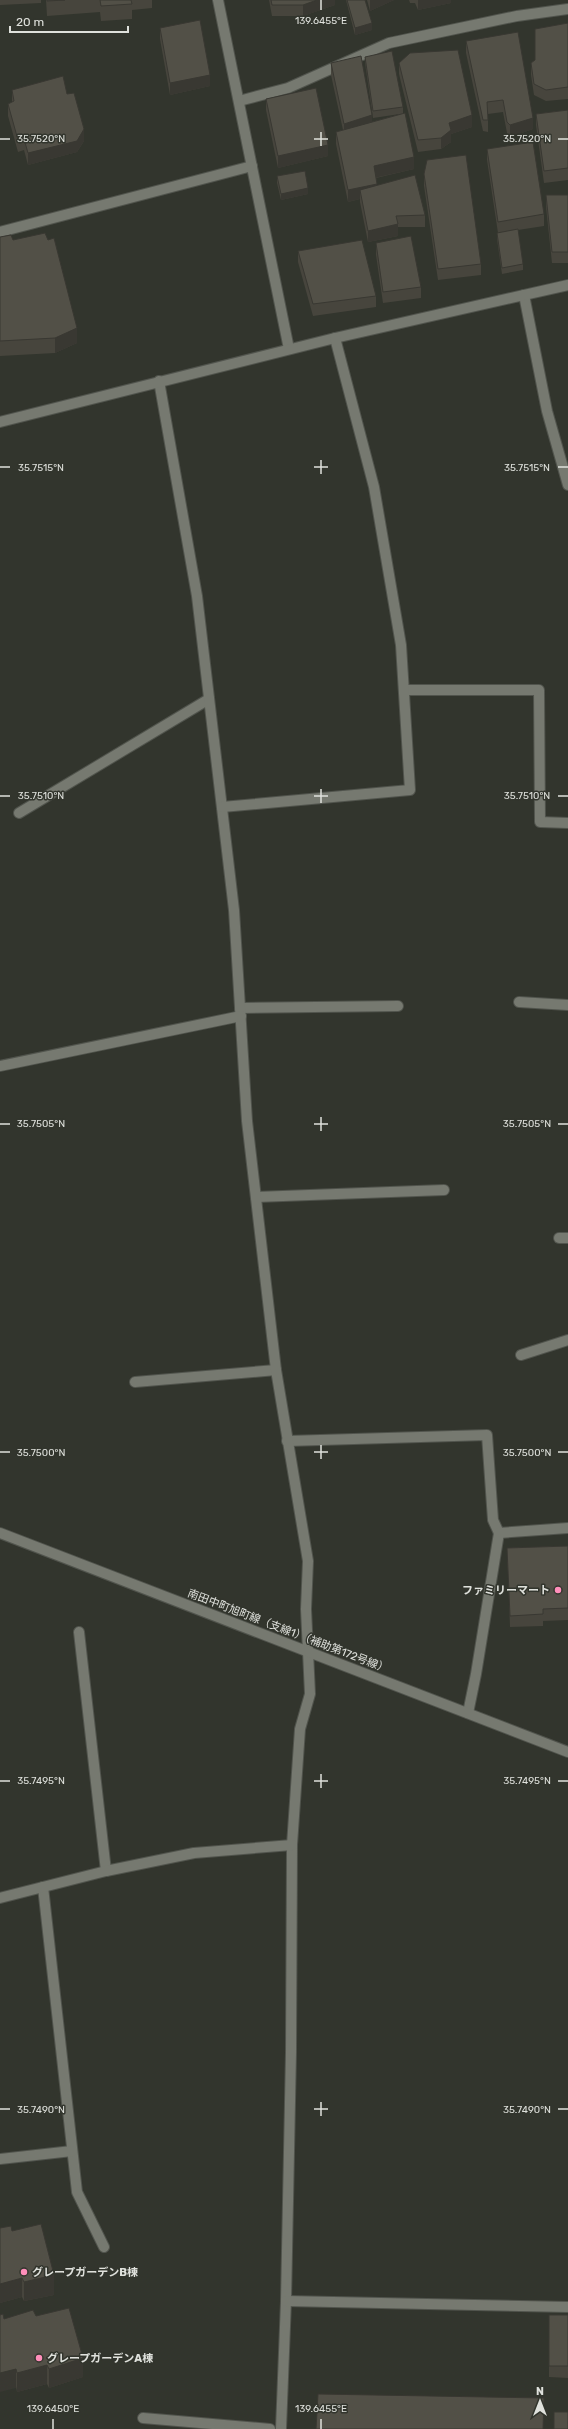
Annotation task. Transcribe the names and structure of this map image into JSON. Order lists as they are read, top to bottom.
{
  "streets": {
    "street": ["南田中町旭町線（支線1）（補助第172号線）"]
  },
  "places": ["ファミリーマート", "グレープガーデンB棟", "グレープガーデンA棟"],
  "scale_bar": "20 m",
  "north": "top",
  "coordinates": [
    "139.6455°E",
    "35.7520°N",
    "35.7515°N",
    "35.7510°N",
    "35.7505°N",
    "35.7500°N",
    "35.7495°N",
    "35.7490°N",
    "139.6450°E"
  ]
}
